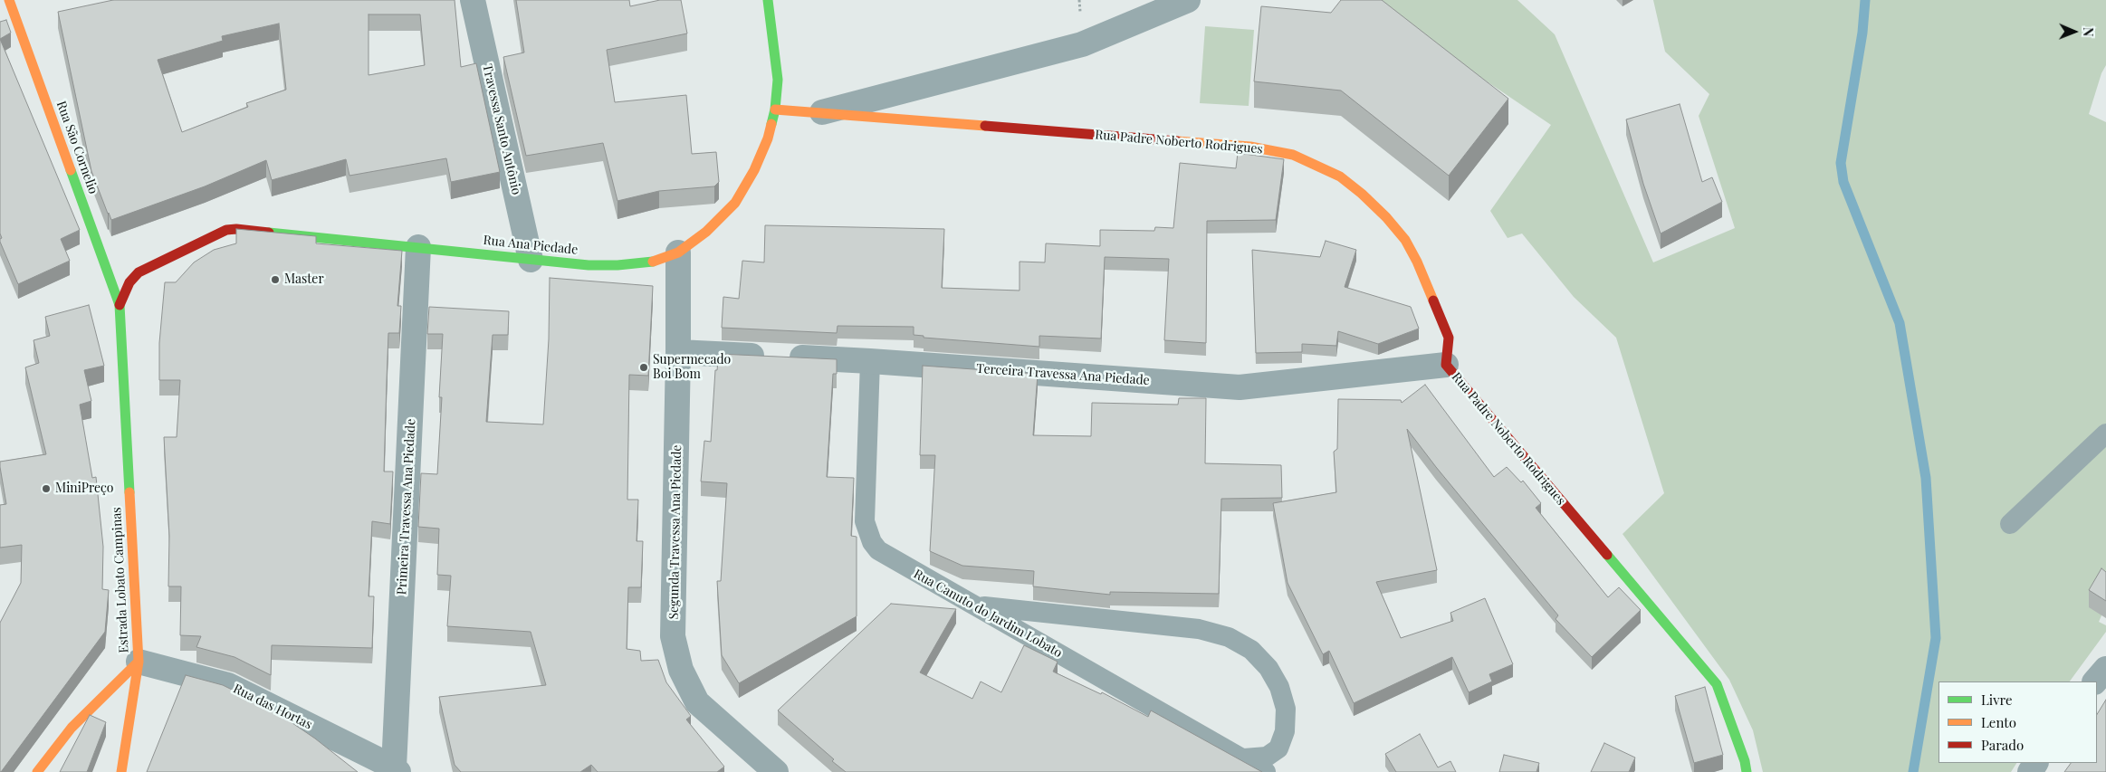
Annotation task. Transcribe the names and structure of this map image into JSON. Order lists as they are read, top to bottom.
{
  "streets": {
    "street": [
      "Travessa Santo Antônio",
      "Rua Padre Noberto Rodrigues",
      "Rua São Cornelio",
      "Rua Ana Piedade",
      "Terceira Travessa Ana Piedade",
      "Primeira Travessa Ana Piedade",
      "Segunda Travessa Ana Piedade",
      "Estrada Lobato Campinas",
      "Rua das Hortas"
    ],
    "lane": ["Rua Canuto do Jardim Lobato"]
  },
  "crossings": [
    ["Travessa Santo Antônio", "Rua Ana Piedade"],
    ["Rua Padre Noberto Rodrigues", "Rua Ana Piedade"],
    ["Rua Padre Noberto Rodrigues", "Terceira Travessa Ana Piedade"],
    ["Rua São Cornelio", "Rua Ana Piedade"],
    ["Rua São Cornelio", "Estrada Lobato Campinas"],
    ["Rua Ana Piedade", "Primeira Travessa Ana Piedade"],
    ["Rua Ana Piedade", "Segunda Travessa Ana Piedade"],
    ["Rua Ana Piedade", "Estrada Lobato Campinas"],
    ["Terceira Travessa Ana Piedade", "Segunda Travessa Ana Piedade"],
    ["Terceira Travessa Ana Piedade", "Rua Canuto do Jardim Lobato"],
    ["Primeira Travessa Ana Piedade", "Rua das Hortas"],
    ["Estrada Lobato Campinas", "Rua das Hortas"]
  ],
  "places": ["Master", "Supermecado Boi Bom", "MiniPreço"],
  "legend": ["Livre", "Lento", "Parado"],
  "north": "right"
}
